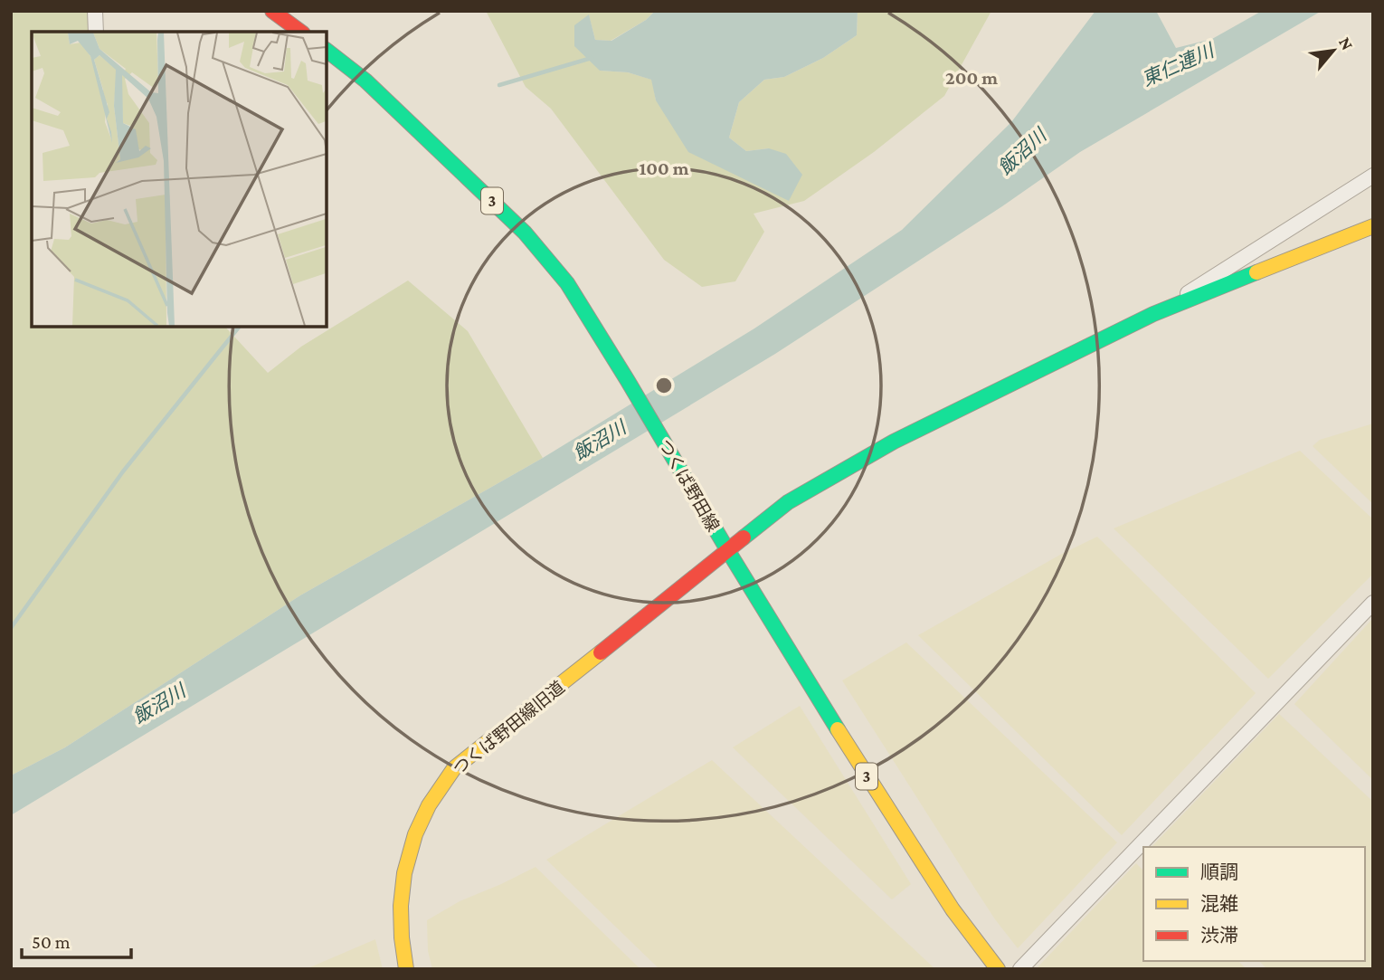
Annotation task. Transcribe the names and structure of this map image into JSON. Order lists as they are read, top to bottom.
{
  "streets": {
    "street": ["3", "つくば野田線", "つくば野田線旧道"]
  },
  "crossings": [
    ["つくば野田線", "つくば野田線旧道"]
  ],
  "water": ["東仁連川", "飯沼川"],
  "legend": ["順調", "混雑", "渋滞"],
  "scale_bar": "50 m",
  "north": "top right",
  "rings": ["200 m", "100 m"]
}
